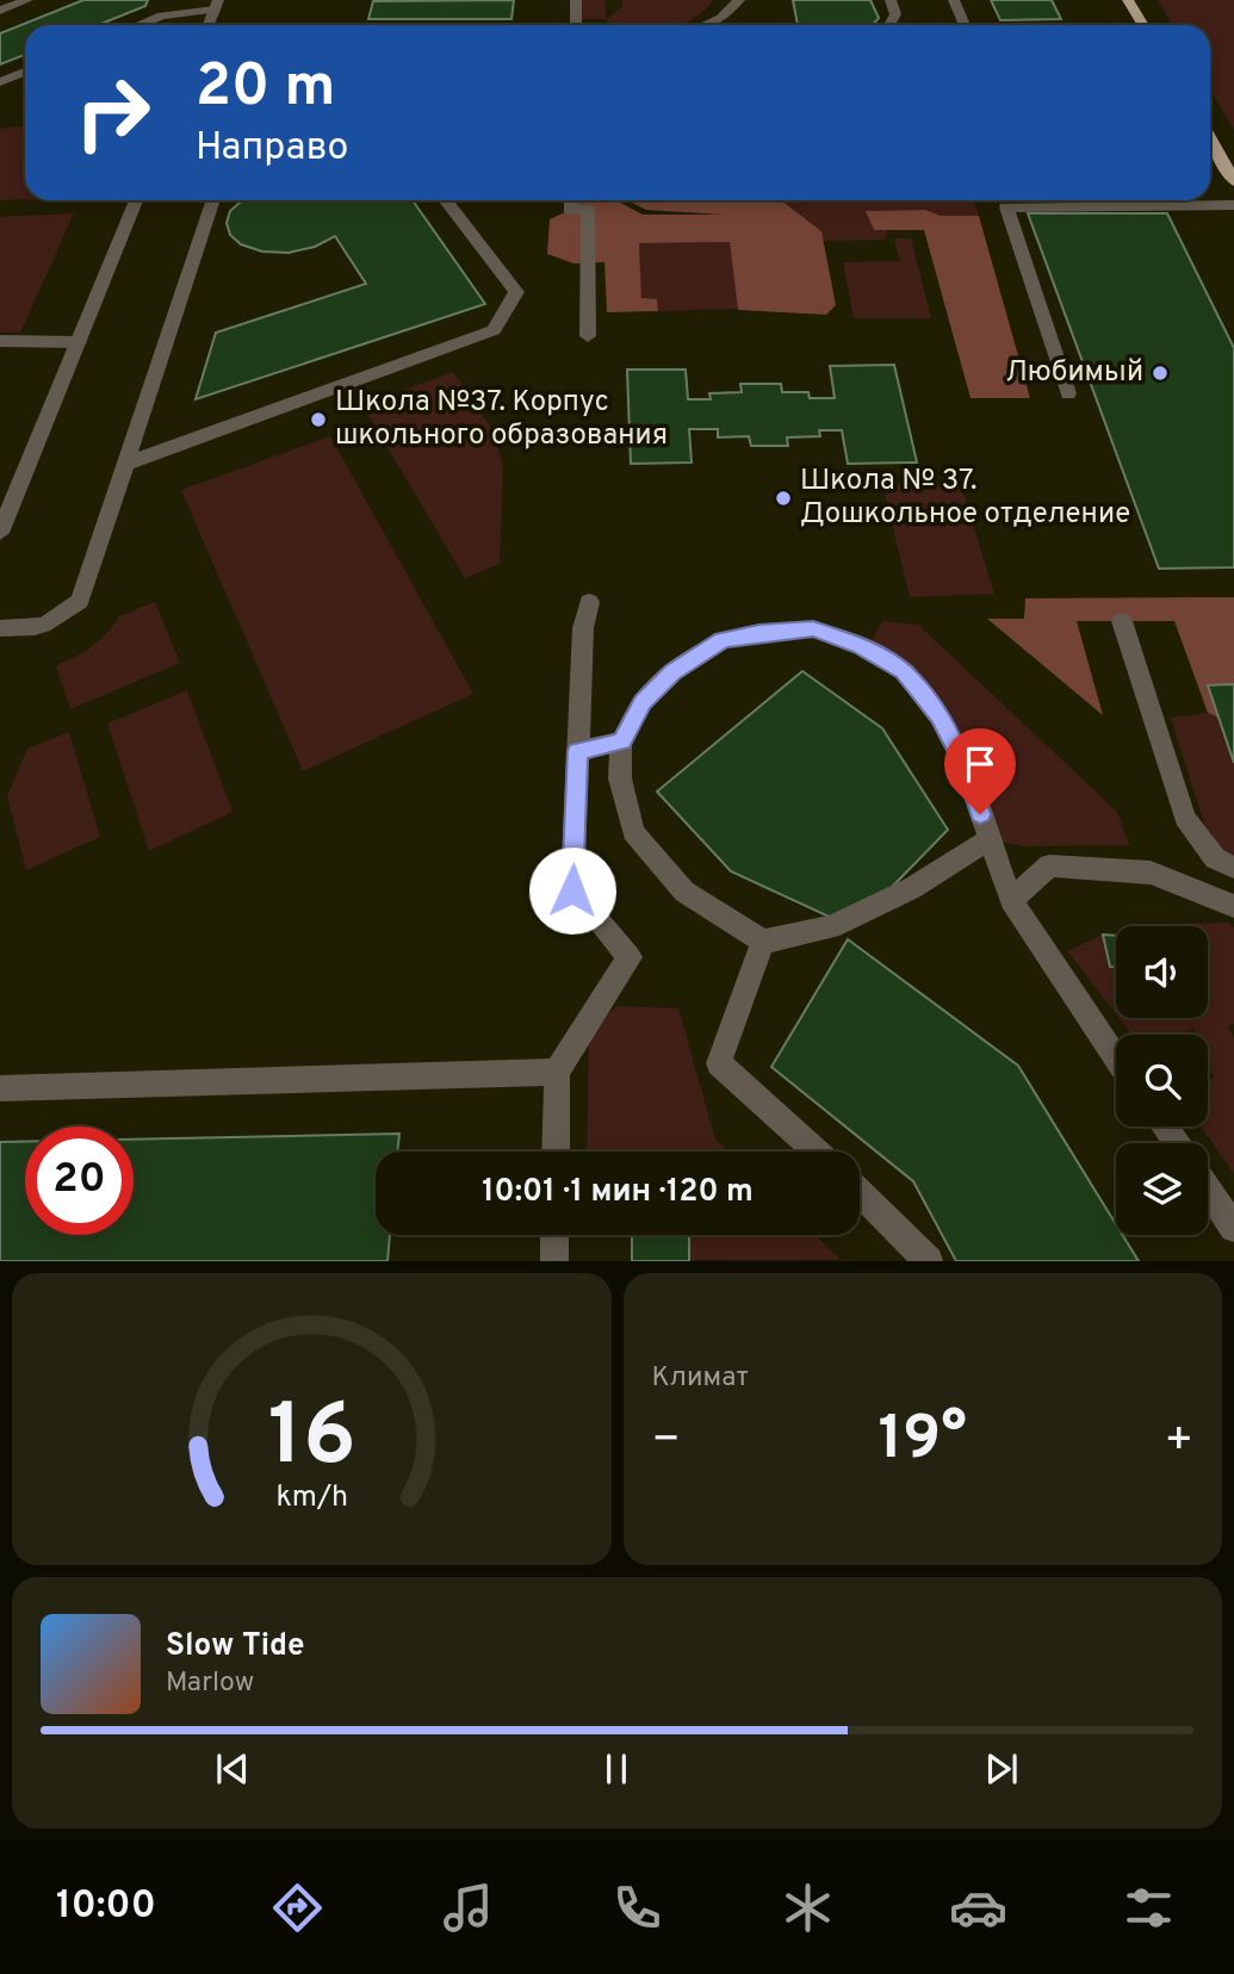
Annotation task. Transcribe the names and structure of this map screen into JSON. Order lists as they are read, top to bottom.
{
  "places": ["Любимый", "Школа №37. Корпус школьного образования", "Школа № 37. Дошкольное отделение"],
  "page": {
    "turn": ["20 m", "Направо"],
    "limit": "20",
    "trip": "10:01 · 1 мин · 120 m",
    "tile": "Климат",
    "heat": ["−", "19°", "+"],
    "song": ["Slow Tide", "Marlow"],
    "tabs": "10:00",
    "gauge": ["16", "km/h"]
  }
}
